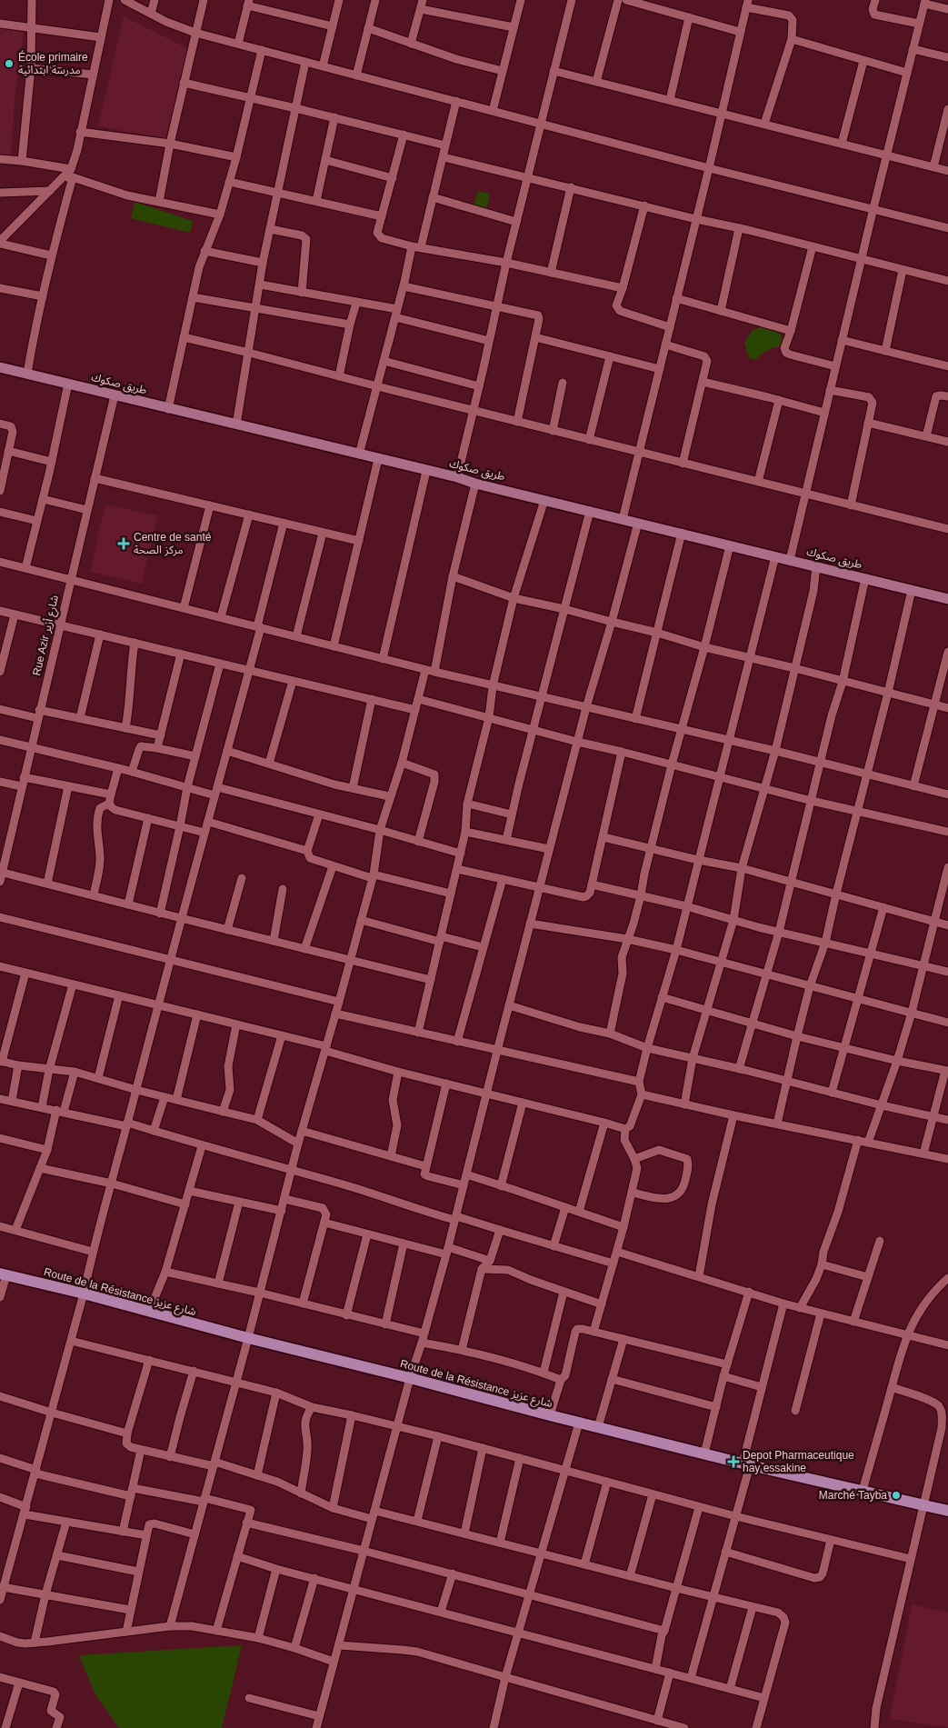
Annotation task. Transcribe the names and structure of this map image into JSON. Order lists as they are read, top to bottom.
{
  "streets": {
    "main road": ["Route de la Résistance شارع عزيز"],
    "street": ["طريق صكوك", "Rue Azir شارع أزير"]
  },
  "crossings": [
    ["طريق صكوك", "Rue Azir شارع أزير"]
  ],
  "places": {
    "other": ["École primaire مدرسة ابتدائية", "Marché Tayba"],
    "health": ["Centre de santé مركز الصحة", "Depot Pharmaceutique hay essakine"]
  }
}
